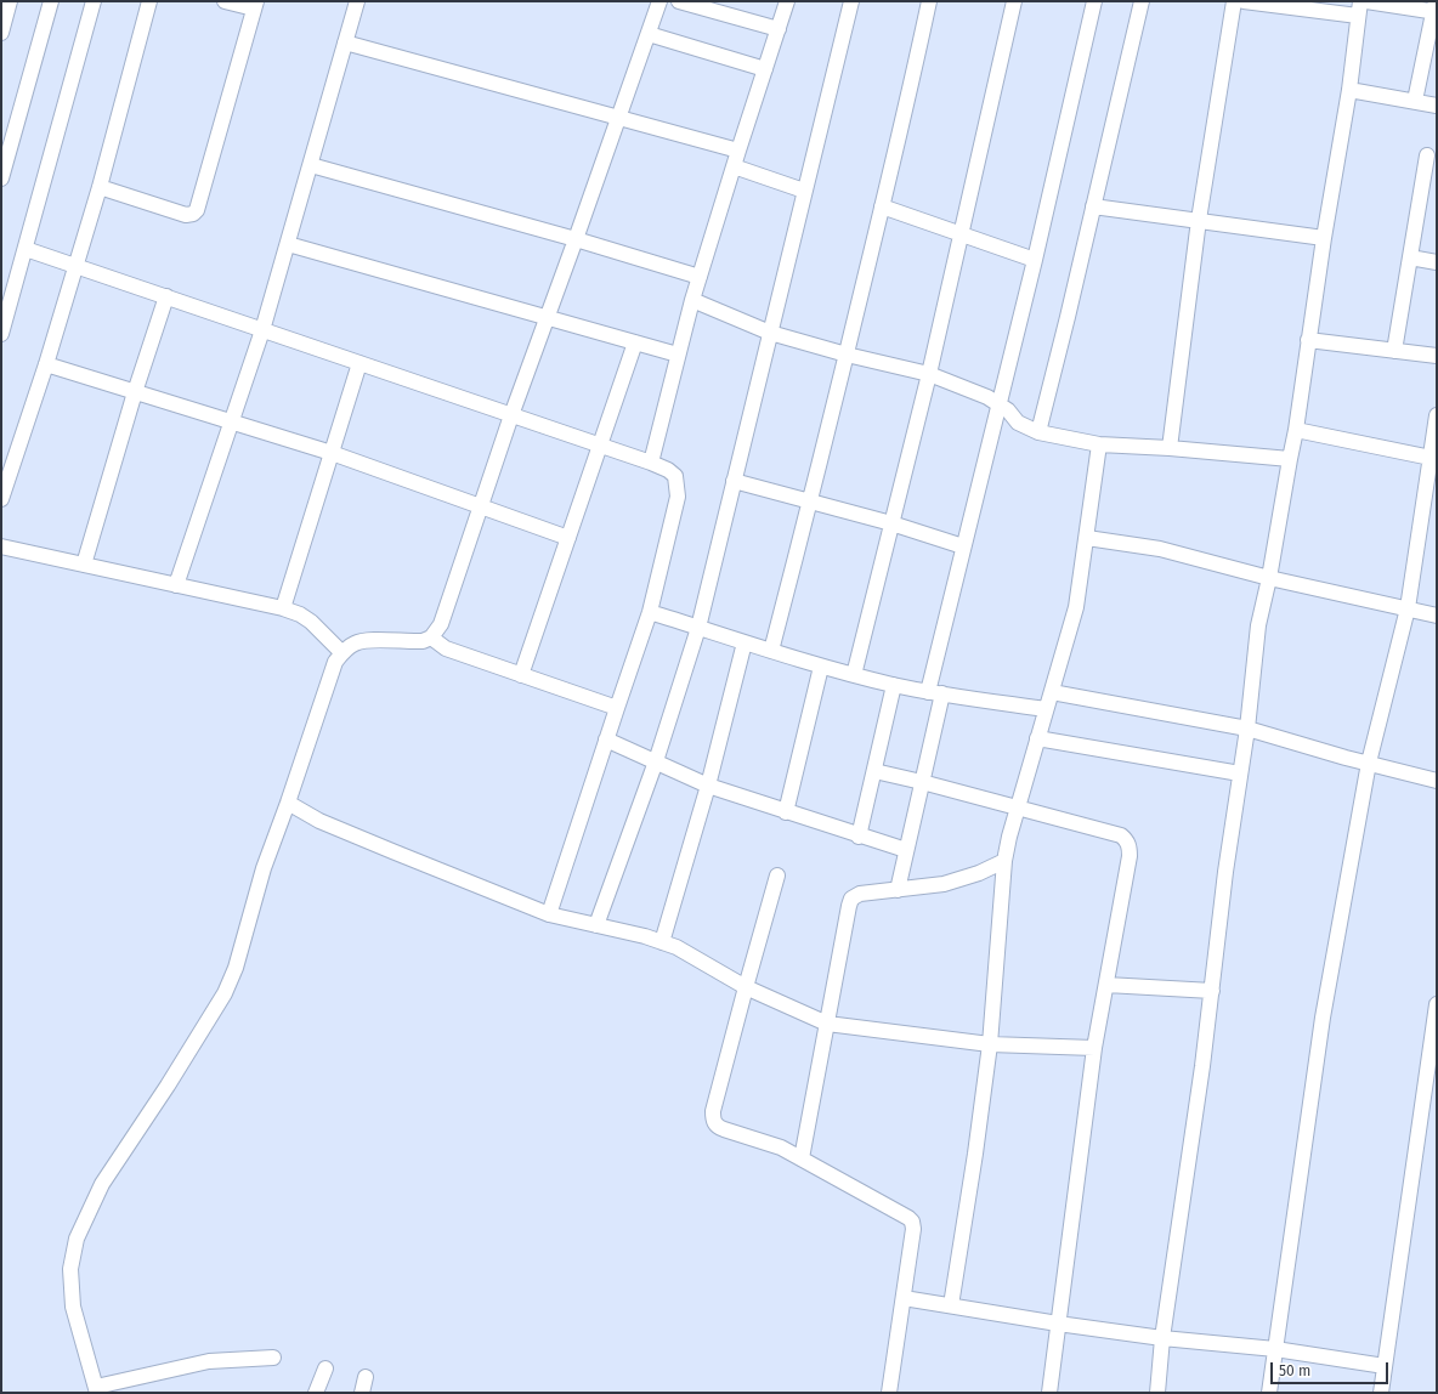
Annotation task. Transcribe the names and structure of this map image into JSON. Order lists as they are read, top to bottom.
{
  "scale_bar": "50 m"
}
